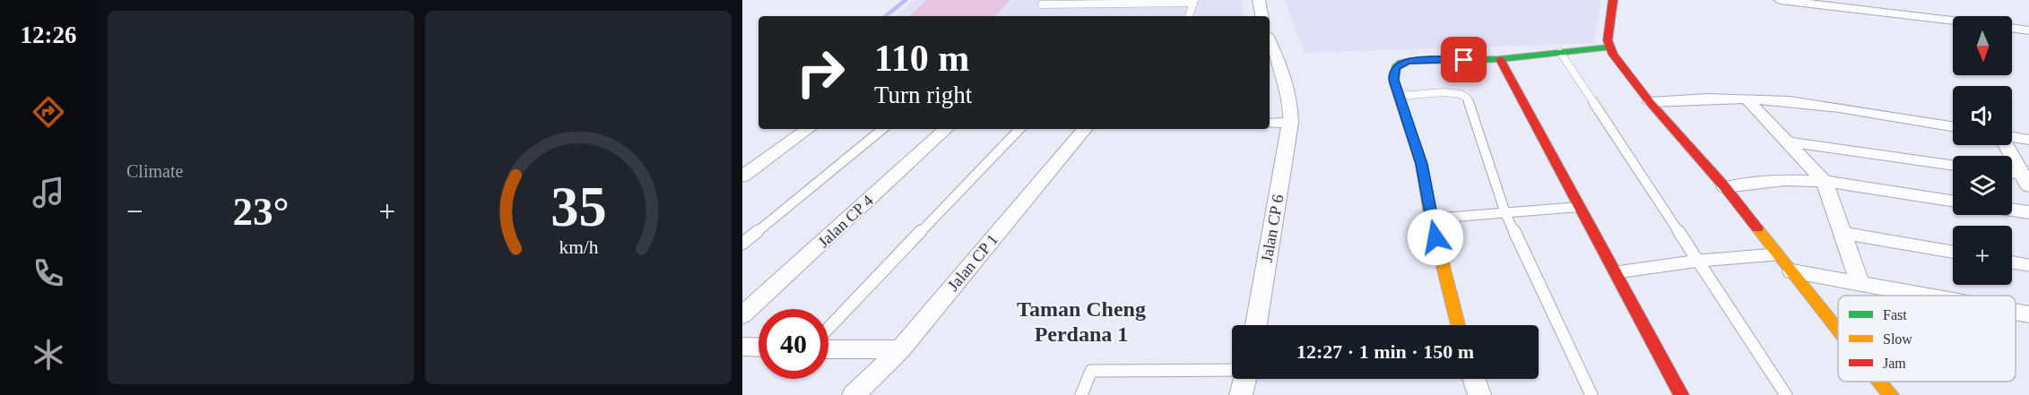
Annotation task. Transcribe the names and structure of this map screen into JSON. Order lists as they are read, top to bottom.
{
  "streets": {
    "street": ["Jalan CP 4", "Jalan CP 6", "Jalan CP 1"]
  },
  "districts": ["Taman Cheng Perdana 1"],
  "legend": ["Fast", "Slow", "Jam"],
  "north": "bottom",
  "page": {
    "tabs": "12:26",
    "tile": "Climate",
    "map_buttons": "+",
    "turn": ["110 m", "Turn right"],
    "heat": ["−", "23°", "+"],
    "limit": "40",
    "trip": "12:27 · 1 min · 150 m",
    "gauge": ["35", "km/h"]
  }
}
